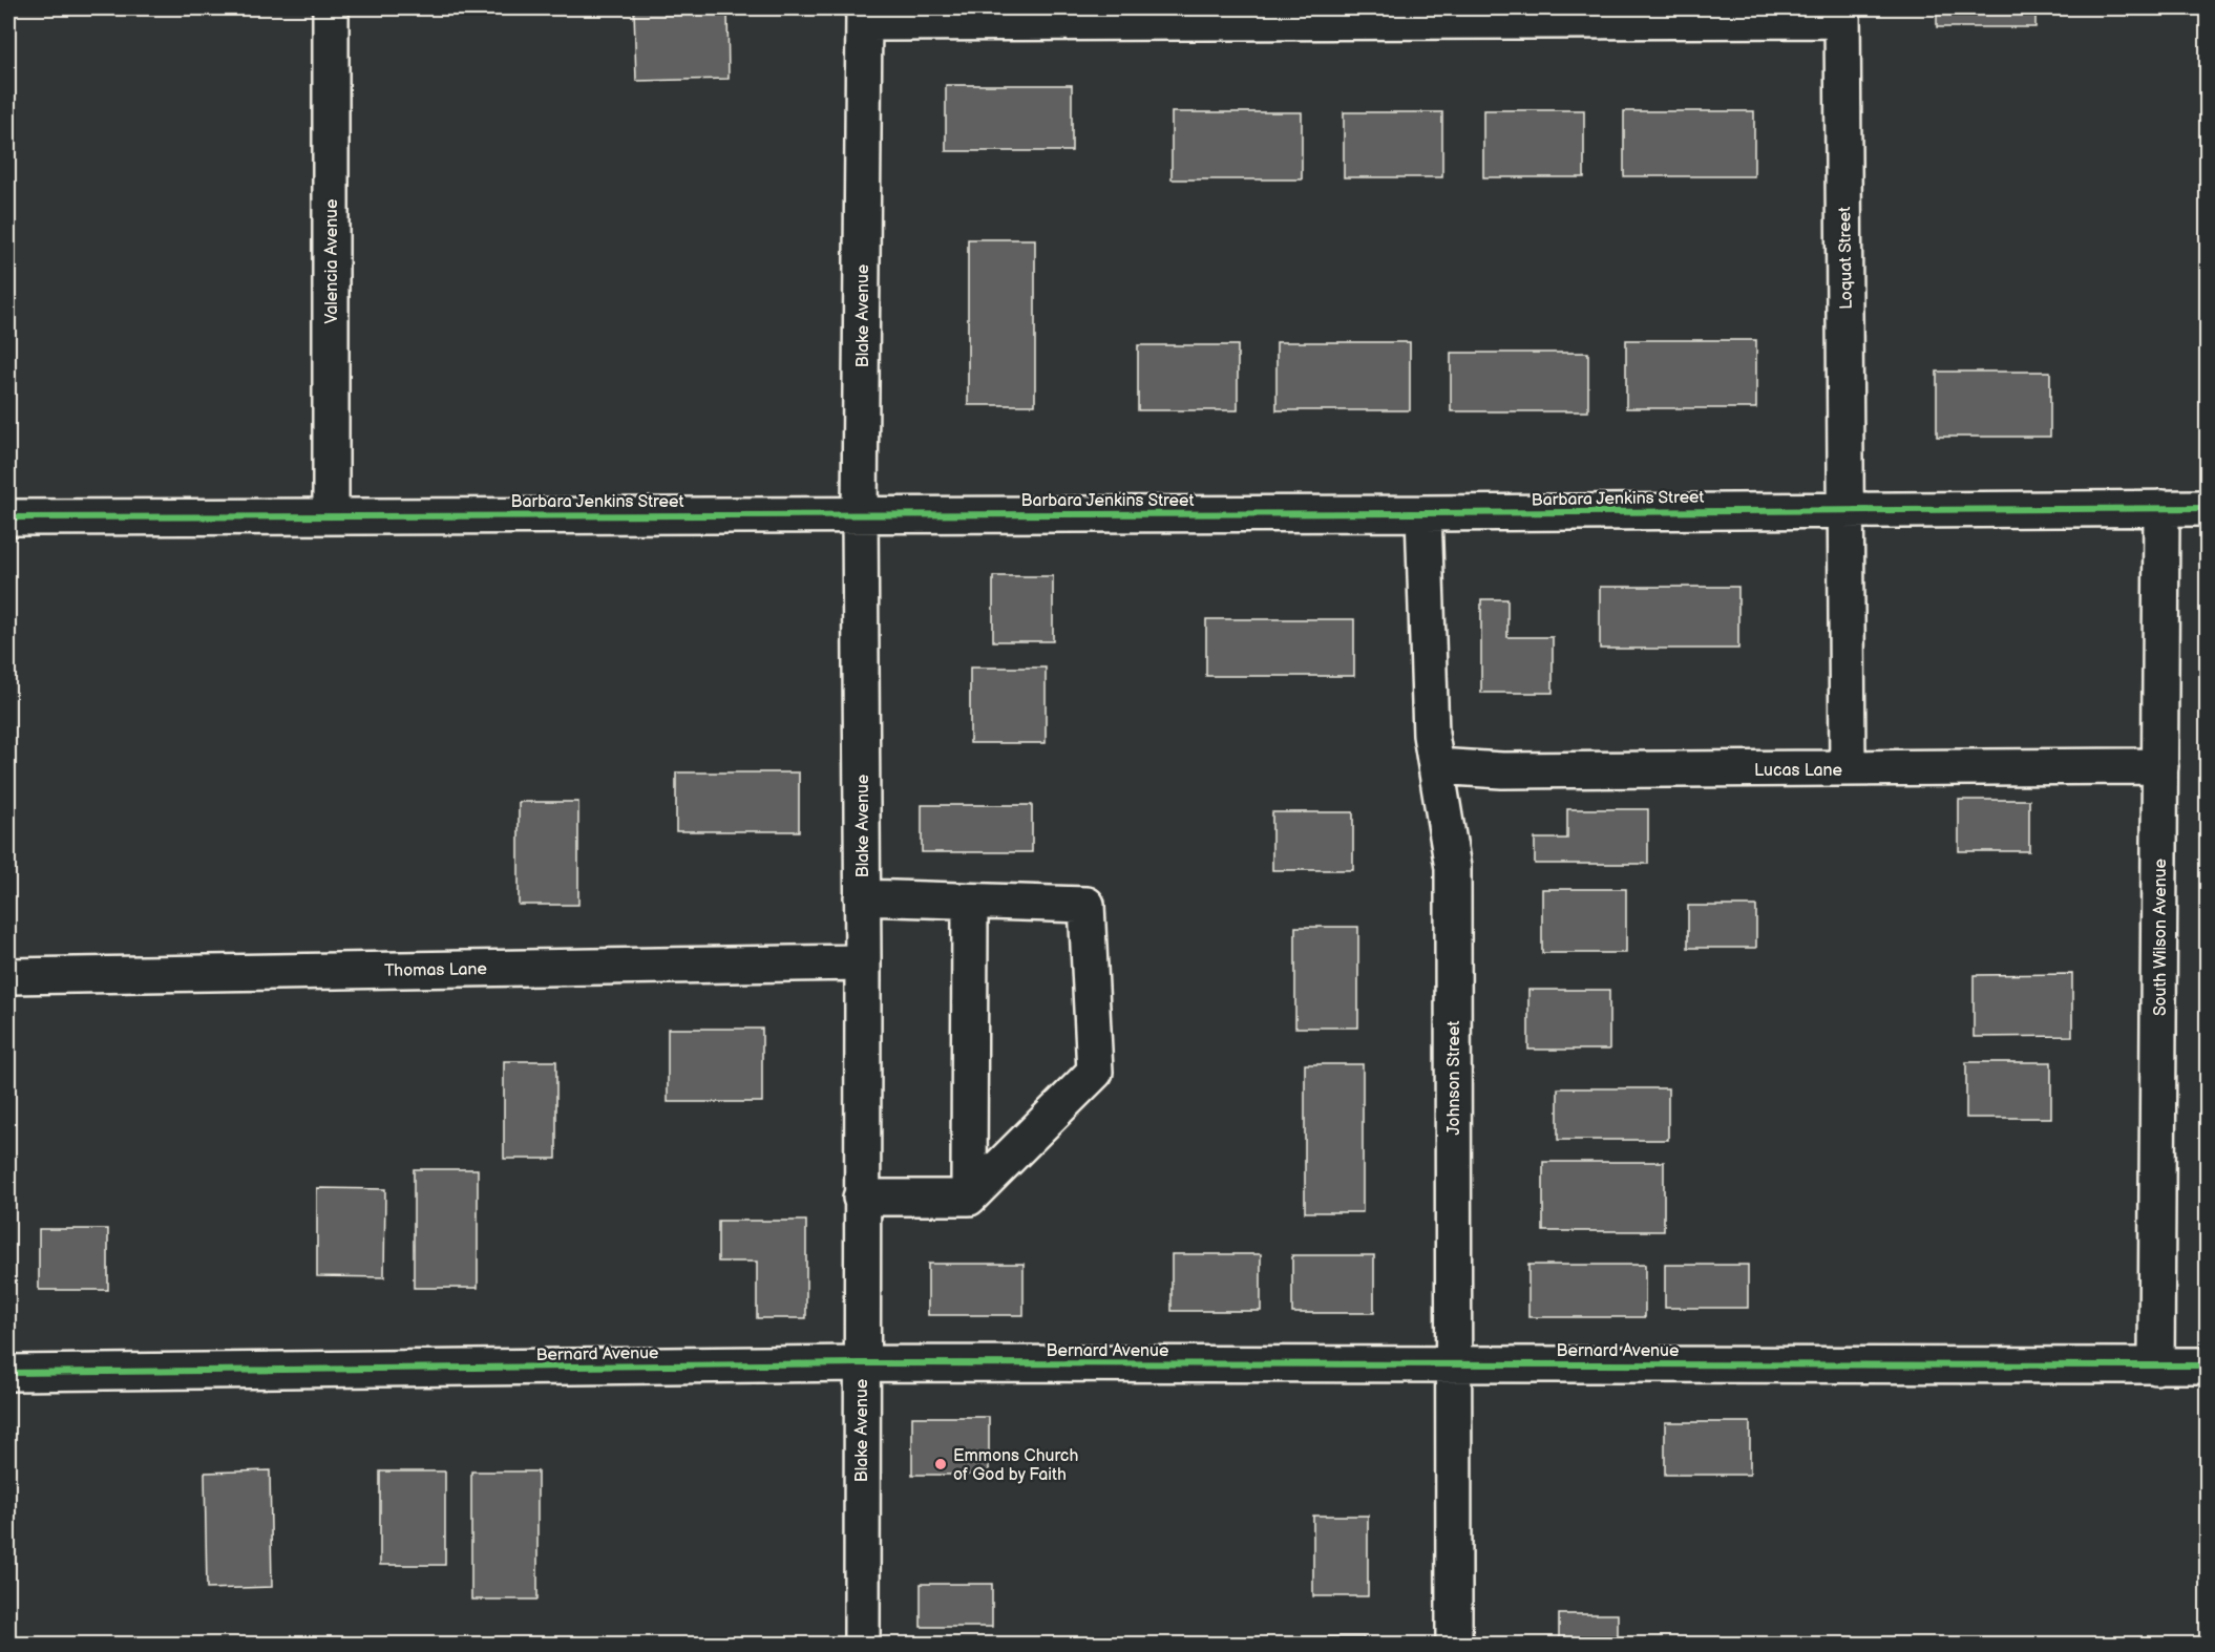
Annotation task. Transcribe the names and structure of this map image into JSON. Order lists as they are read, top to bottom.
{
  "streets": {
    "street": [
      "Loquat Street",
      "Valencia Avenue",
      "Blake Avenue",
      "Barbara Jenkins Street",
      "Lucas Lane",
      "South Wilson Avenue",
      "Thomas Lane",
      "Johnson Street",
      "Bernard Avenue"
    ]
  },
  "crossings": [
    ["Loquat Street", "Barbara Jenkins Street"],
    ["Loquat Street", "Lucas Lane"],
    ["Valencia Avenue", "Barbara Jenkins Street"],
    ["Blake Avenue", "Barbara Jenkins Street"],
    ["Blake Avenue", "Thomas Lane"],
    ["Blake Avenue", "Bernard Avenue"],
    ["Barbara Jenkins Street", "South Wilson Avenue"],
    ["Barbara Jenkins Street", "Johnson Street"],
    ["Lucas Lane", "South Wilson Avenue"],
    ["Lucas Lane", "Johnson Street"],
    ["South Wilson Avenue", "Bernard Avenue"],
    ["Johnson Street", "Bernard Avenue"]
  ],
  "places": ["Emmons Church of God by Faith"]
}
